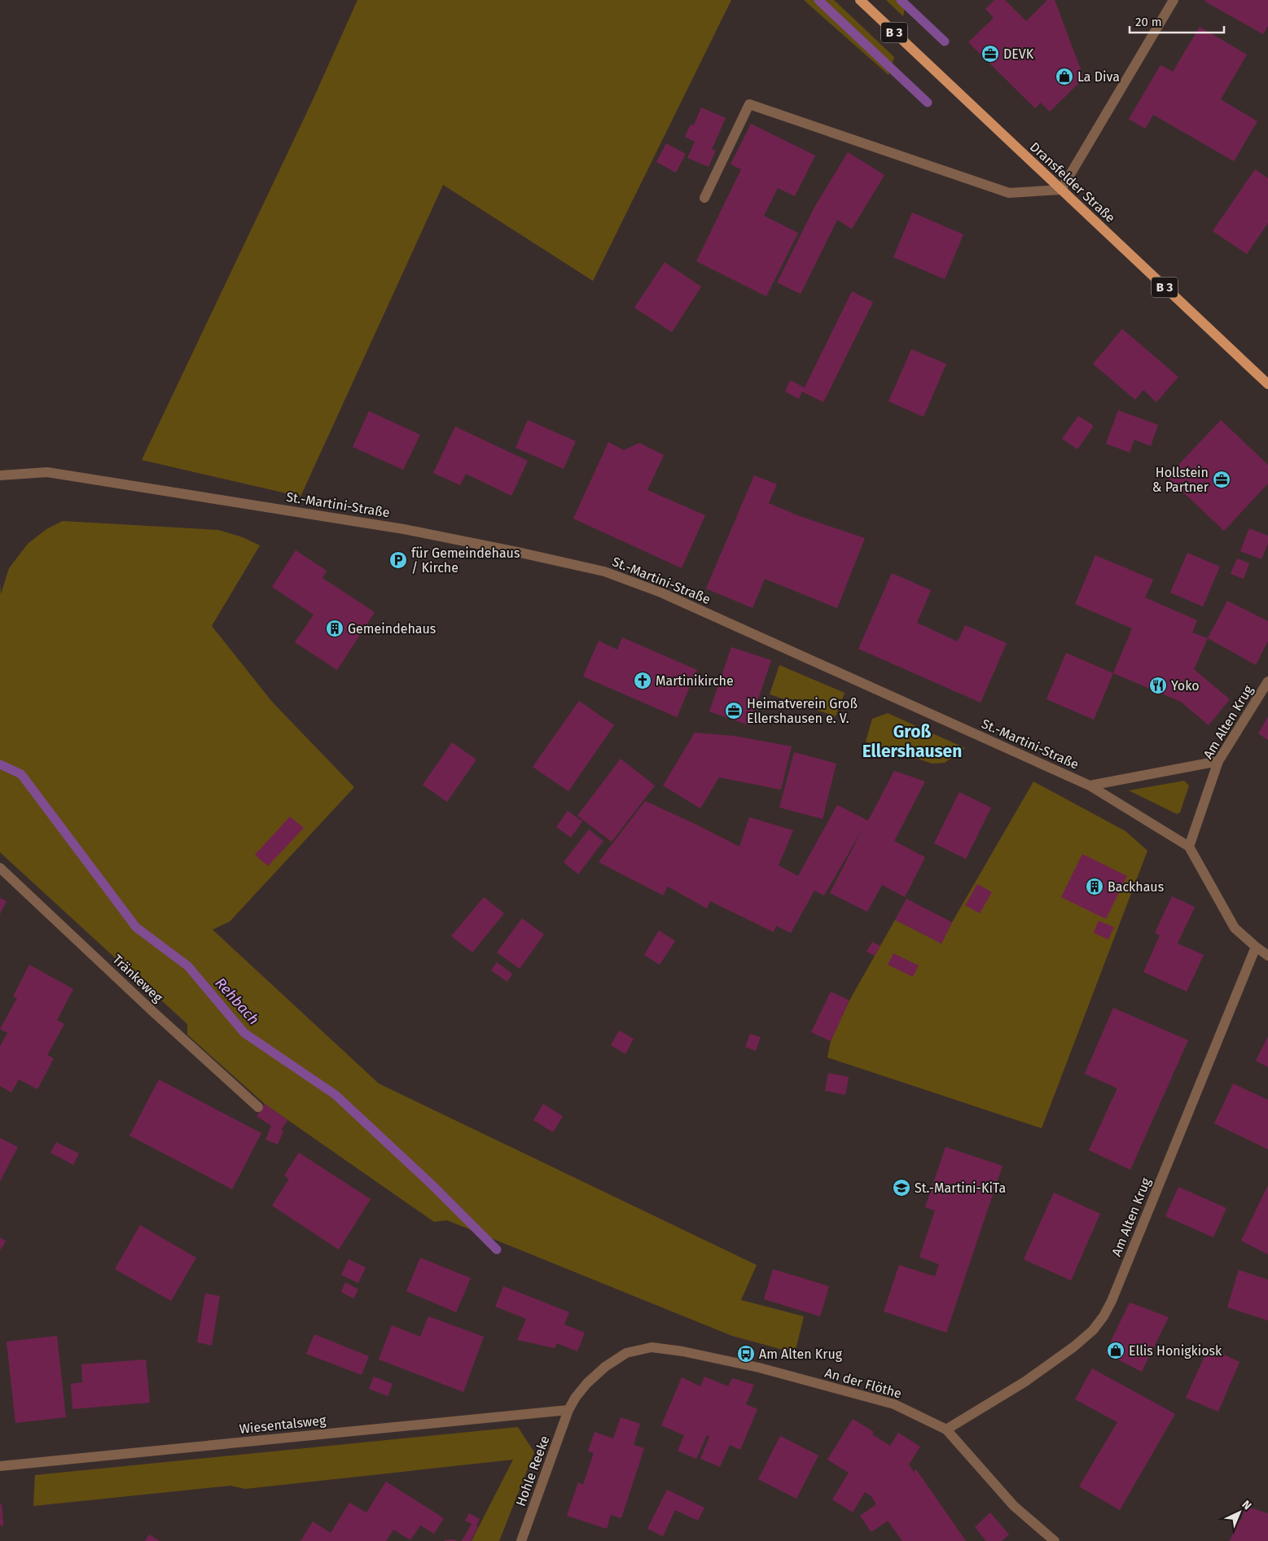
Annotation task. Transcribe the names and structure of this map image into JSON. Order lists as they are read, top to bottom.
{
  "streets": {
    "main road": ["B 3", "Dransfelder Straße"],
    "street": [
      "St.-Martini-Straße",
      "Am Alten Krug",
      "Tränkeweg",
      "An der Flöthe",
      "Wiesentalsweg",
      "Hohle Reeke"
    ]
  },
  "crossings": [
    ["St.-Martini-Straße", "Am Alten Krug"],
    ["Am Alten Krug", "An der Flöthe"],
    ["An der Flöthe", "Wiesentalsweg"],
    ["An der Flöthe", "Hohle Reeke"],
    ["Wiesentalsweg", "Hohle Reeke"]
  ],
  "districts": ["Groß Ellershausen"],
  "water": ["Rehbach"],
  "places": {
    "office": ["DEVK", "Hollstein & Partner", "Heimatverein Groß Ellershausen e. V."],
    "shop": ["La Diva", "Ellis Honigkiosk"],
    "parking": ["für Gemeindehaus / Kirche"],
    "building": ["Gemeindehaus", "Backhaus"],
    "church": ["Martinikirche"],
    "restaurant": ["Yoko"],
    "school or university": ["St.-Martini-KiTa"],
    "bus stop": ["Am Alten Krug"]
  },
  "scale_bar": "20 m",
  "north": "top right"
}
